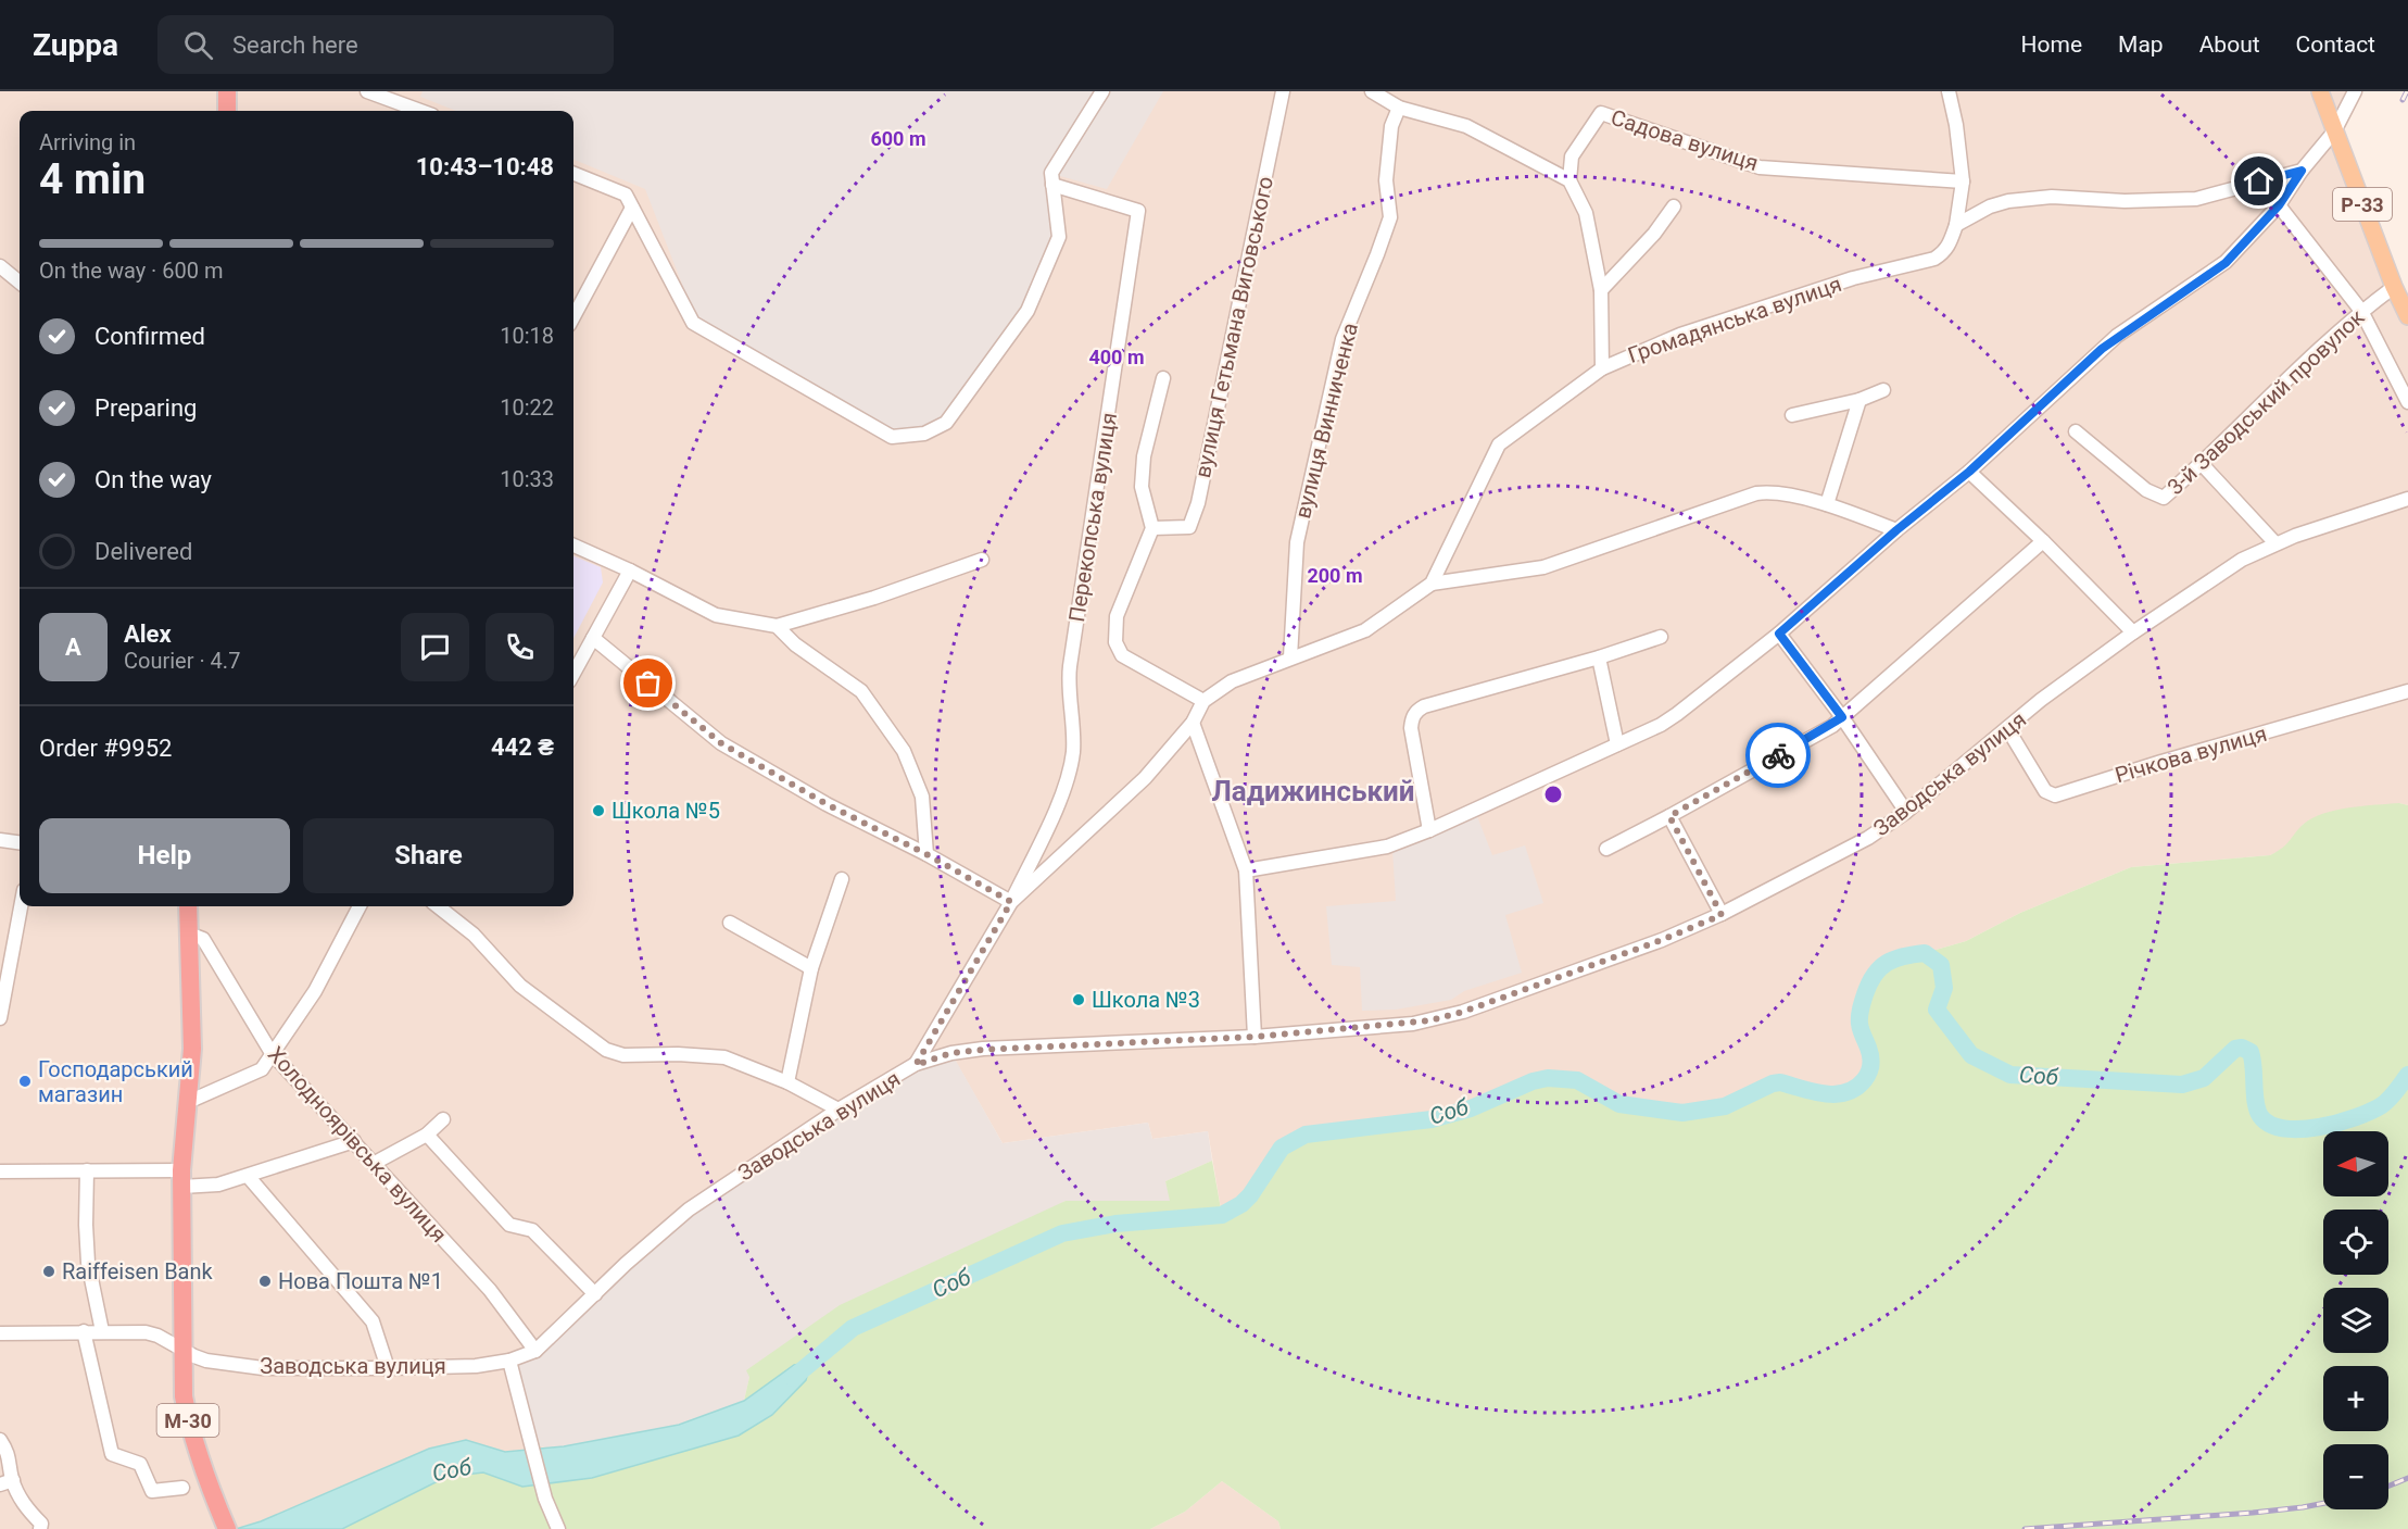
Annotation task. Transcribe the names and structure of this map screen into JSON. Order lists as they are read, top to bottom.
{
  "streets": {
    "highway": ["М-30"],
    "main road": ["Р-33"],
    "street": [
      "Садова вулиця",
      "Громадянська вулиця",
      "вулиця Гетьмана Виговського",
      "3-й Заводський провулок",
      "вулиця Винниченка",
      "Перекопська вулиця",
      "Річкова вулиця",
      "Заводська вулиця",
      "Холодноярівська вулиця"
    ]
  },
  "crossings": [
    ["Садова вулиця", "Громадянська вулиця"],
    ["Р-33", "3-й Заводський провулок"],
    ["Громадянська вулиця", "вулиця Винниченка"],
    ["Громадянська вулиця", "Перекопська вулиця"],
    ["Громадянська вулиця", "Заводська вулиця"],
    ["Річкова вулиця", "Заводська вулиця"],
    ["Заводська вулиця", "Холодноярівська вулиця"],
    ["Заводська вулиця", "М-30"],
    ["Холодноярівська вулиця", "М-30"]
  ],
  "districts": ["Ладижинський"],
  "water": ["Соб"],
  "places": [
    "Школа №5",
    "Школа №3",
    "Господарський магазин",
    "Raiffeisen Bank",
    "Нова Пошта №1"
  ],
  "north": "left",
  "page": {
    "header": "Zuppa",
    "search": "Search here",
    "nav": [
      "Home",
      "Map",
      "About",
      "Contact"
    ],
    "heading": ["4 min", "Arriving in", "10:43–10:48"],
    "panel": [
      "Alex",
      "Courier · 4.7",
      "Order #9952",
      "442 ₴"
    ],
    "bar": "On the way · 600 m",
    "list": [
      ["Confirmed", "10:18"],
      ["Preparing", "10:22"],
      ["On the way", "10:33"],
      "Delivered"
    ],
    "round": "A",
    "buttons": ["Help", "Share"],
    "map_buttons": ["+", "−"]
  },
  "rings": ["600 m", "400 m", "200 m"]
}
